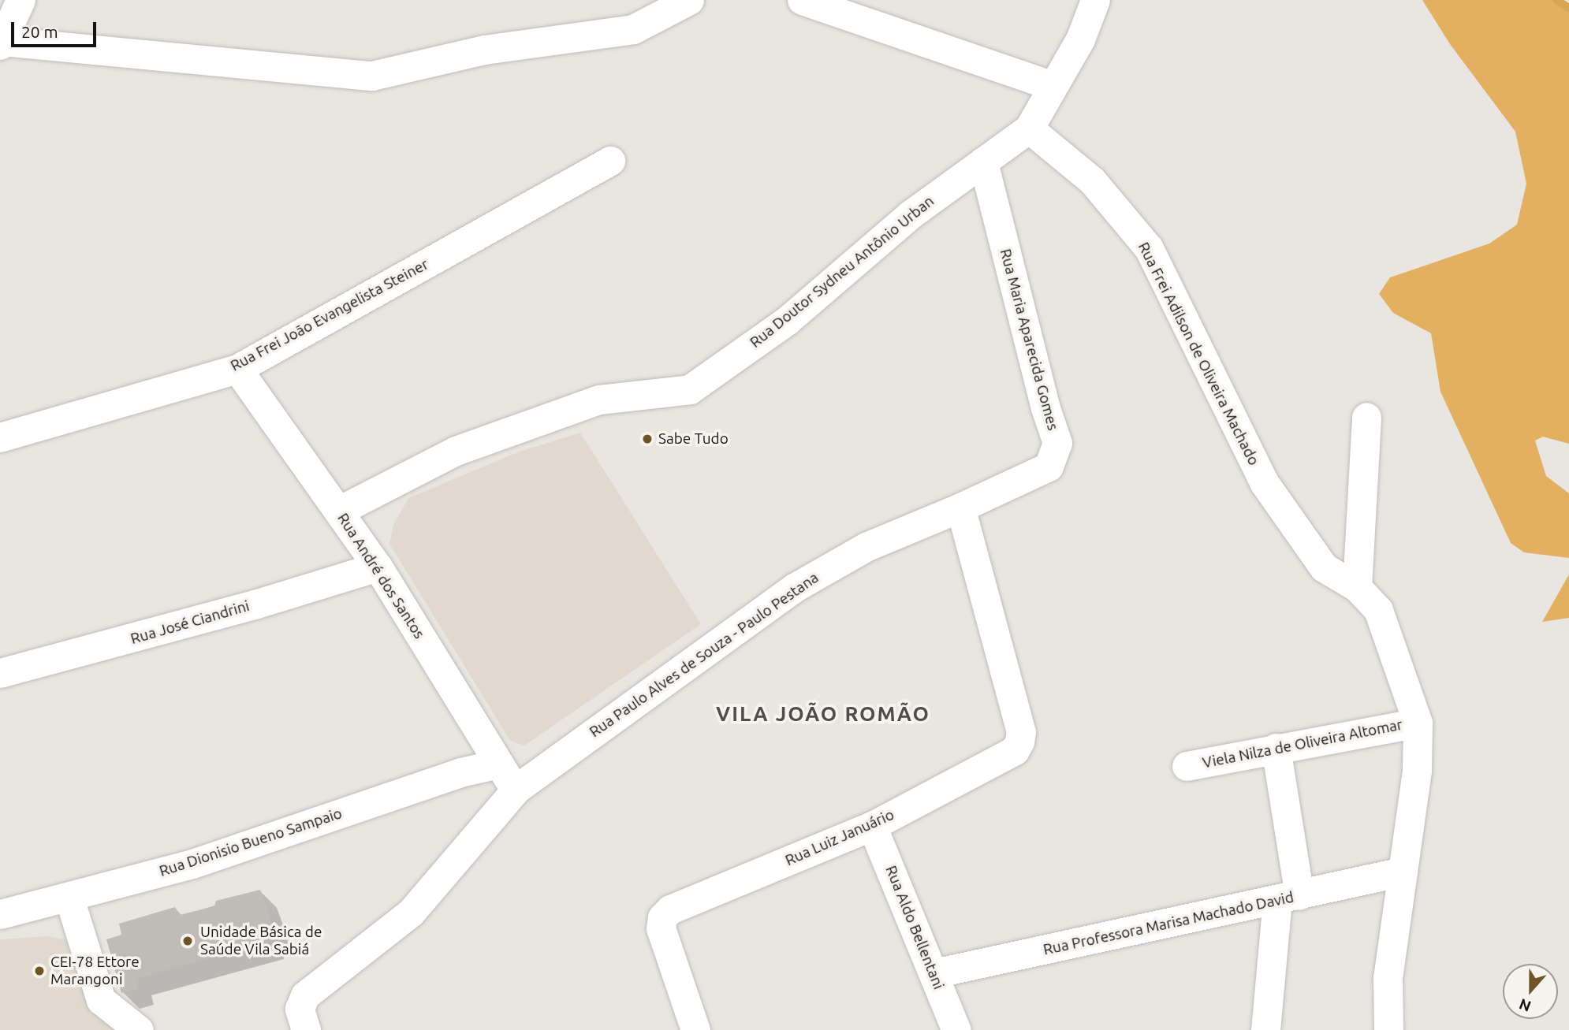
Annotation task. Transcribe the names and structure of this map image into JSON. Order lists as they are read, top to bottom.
{
  "streets": {
    "street": [
      "Rua Doutor Sydneu Antônio Urban",
      "Rua Frei João Evangelista Steiner",
      "Rua Maria Aparecida Gomes",
      "Rua Frei Adilson de Oliveira Machado",
      "Rua André dos Santos",
      "Rua José Ciandrini",
      "Rua Paulo Alves de Souza - Paulo Pestana",
      "Viela Nilza de Oliveira Altomar",
      "Rua Luiz Januário",
      "Rua Dionisio Bueno Sampaio",
      "Rua Professora Marisa Machado David",
      "Rua Aldo Bellentani"
    ]
  },
  "crossings": [
    ["Rua Doutor Sydneu Antônio Urban", "Rua Maria Aparecida Gomes"],
    ["Rua Doutor Sydneu Antônio Urban", "Rua Frei Adilson de Oliveira Machado"],
    ["Rua Doutor Sydneu Antônio Urban", "Rua André dos Santos"],
    ["Rua Frei João Evangelista Steiner", "Rua André dos Santos"],
    ["Rua Maria Aparecida Gomes", "Rua Paulo Alves de Souza - Paulo Pestana"],
    ["Rua Maria Aparecida Gomes", "Rua Luiz Januário"],
    ["Rua Frei Adilson de Oliveira Machado", "Viela Nilza de Oliveira Altomar"],
    ["Rua Frei Adilson de Oliveira Machado", "Rua Professora Marisa Machado David"],
    ["Rua André dos Santos", "Rua José Ciandrini"],
    ["Rua André dos Santos", "Rua Paulo Alves de Souza - Paulo Pestana"],
    ["Rua André dos Santos", "Rua Dionisio Bueno Sampaio"],
    ["Rua Paulo Alves de Souza - Paulo Pestana", "Rua Luiz Januário"],
    ["Rua Luiz Januário", "Rua Aldo Bellentani"],
    ["Rua Professora Marisa Machado David", "Rua Aldo Bellentani"]
  ],
  "districts": ["VILA JOÃO ROMÃO"],
  "places": ["Sabe Tudo", "Unidade Básica de Saúde Vila Sabiá", "CEI-78 Ettore Marangoni"],
  "scale_bar": "20 m",
  "north": "bottom"
}
